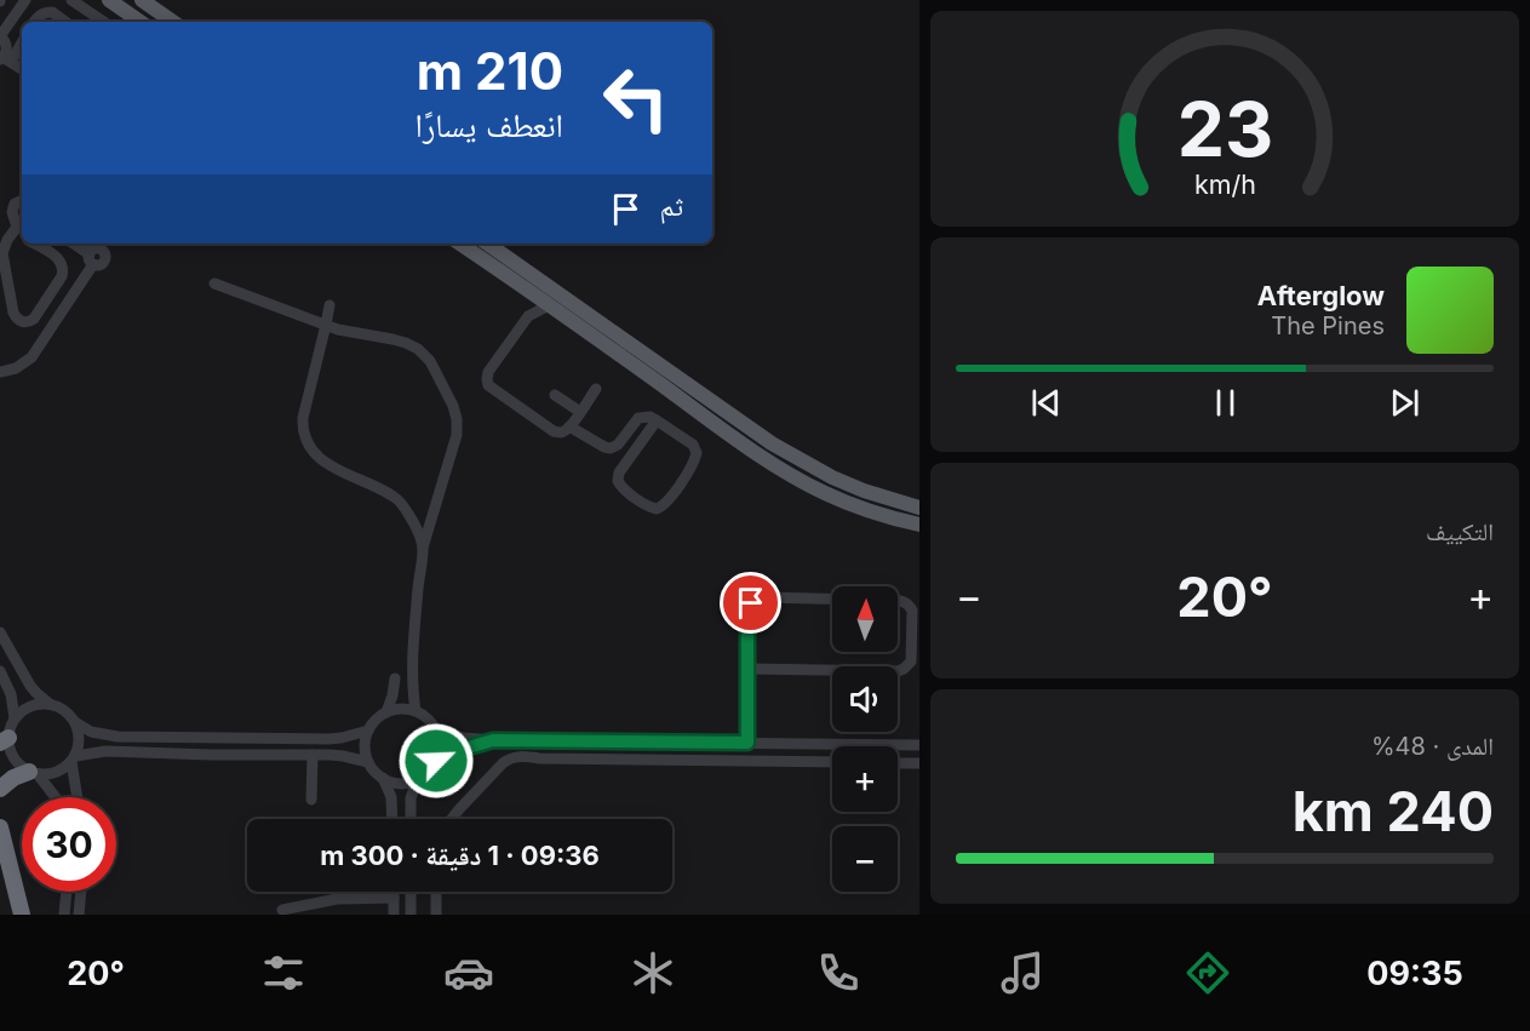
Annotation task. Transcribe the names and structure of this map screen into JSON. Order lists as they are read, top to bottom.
{
  "north": "top",
  "page": {
    "turn": ["210 m", "انعطف يسارًا"],
    "then": "ثم",
    "song": ["Afterglow", "The Pines"],
    "tile": [
      "التكييف",
      ["المدى · 48%", "240 km"]
    ],
    "heat": ["−", "20°", "+"],
    "map_buttons": ["+", "−"],
    "limit": "30",
    "trip": "09:36 · 1 دقيقة · 300 m",
    "tabs": ["09:35", "20°"],
    "gauge": ["23", "km/h"]
  }
}
